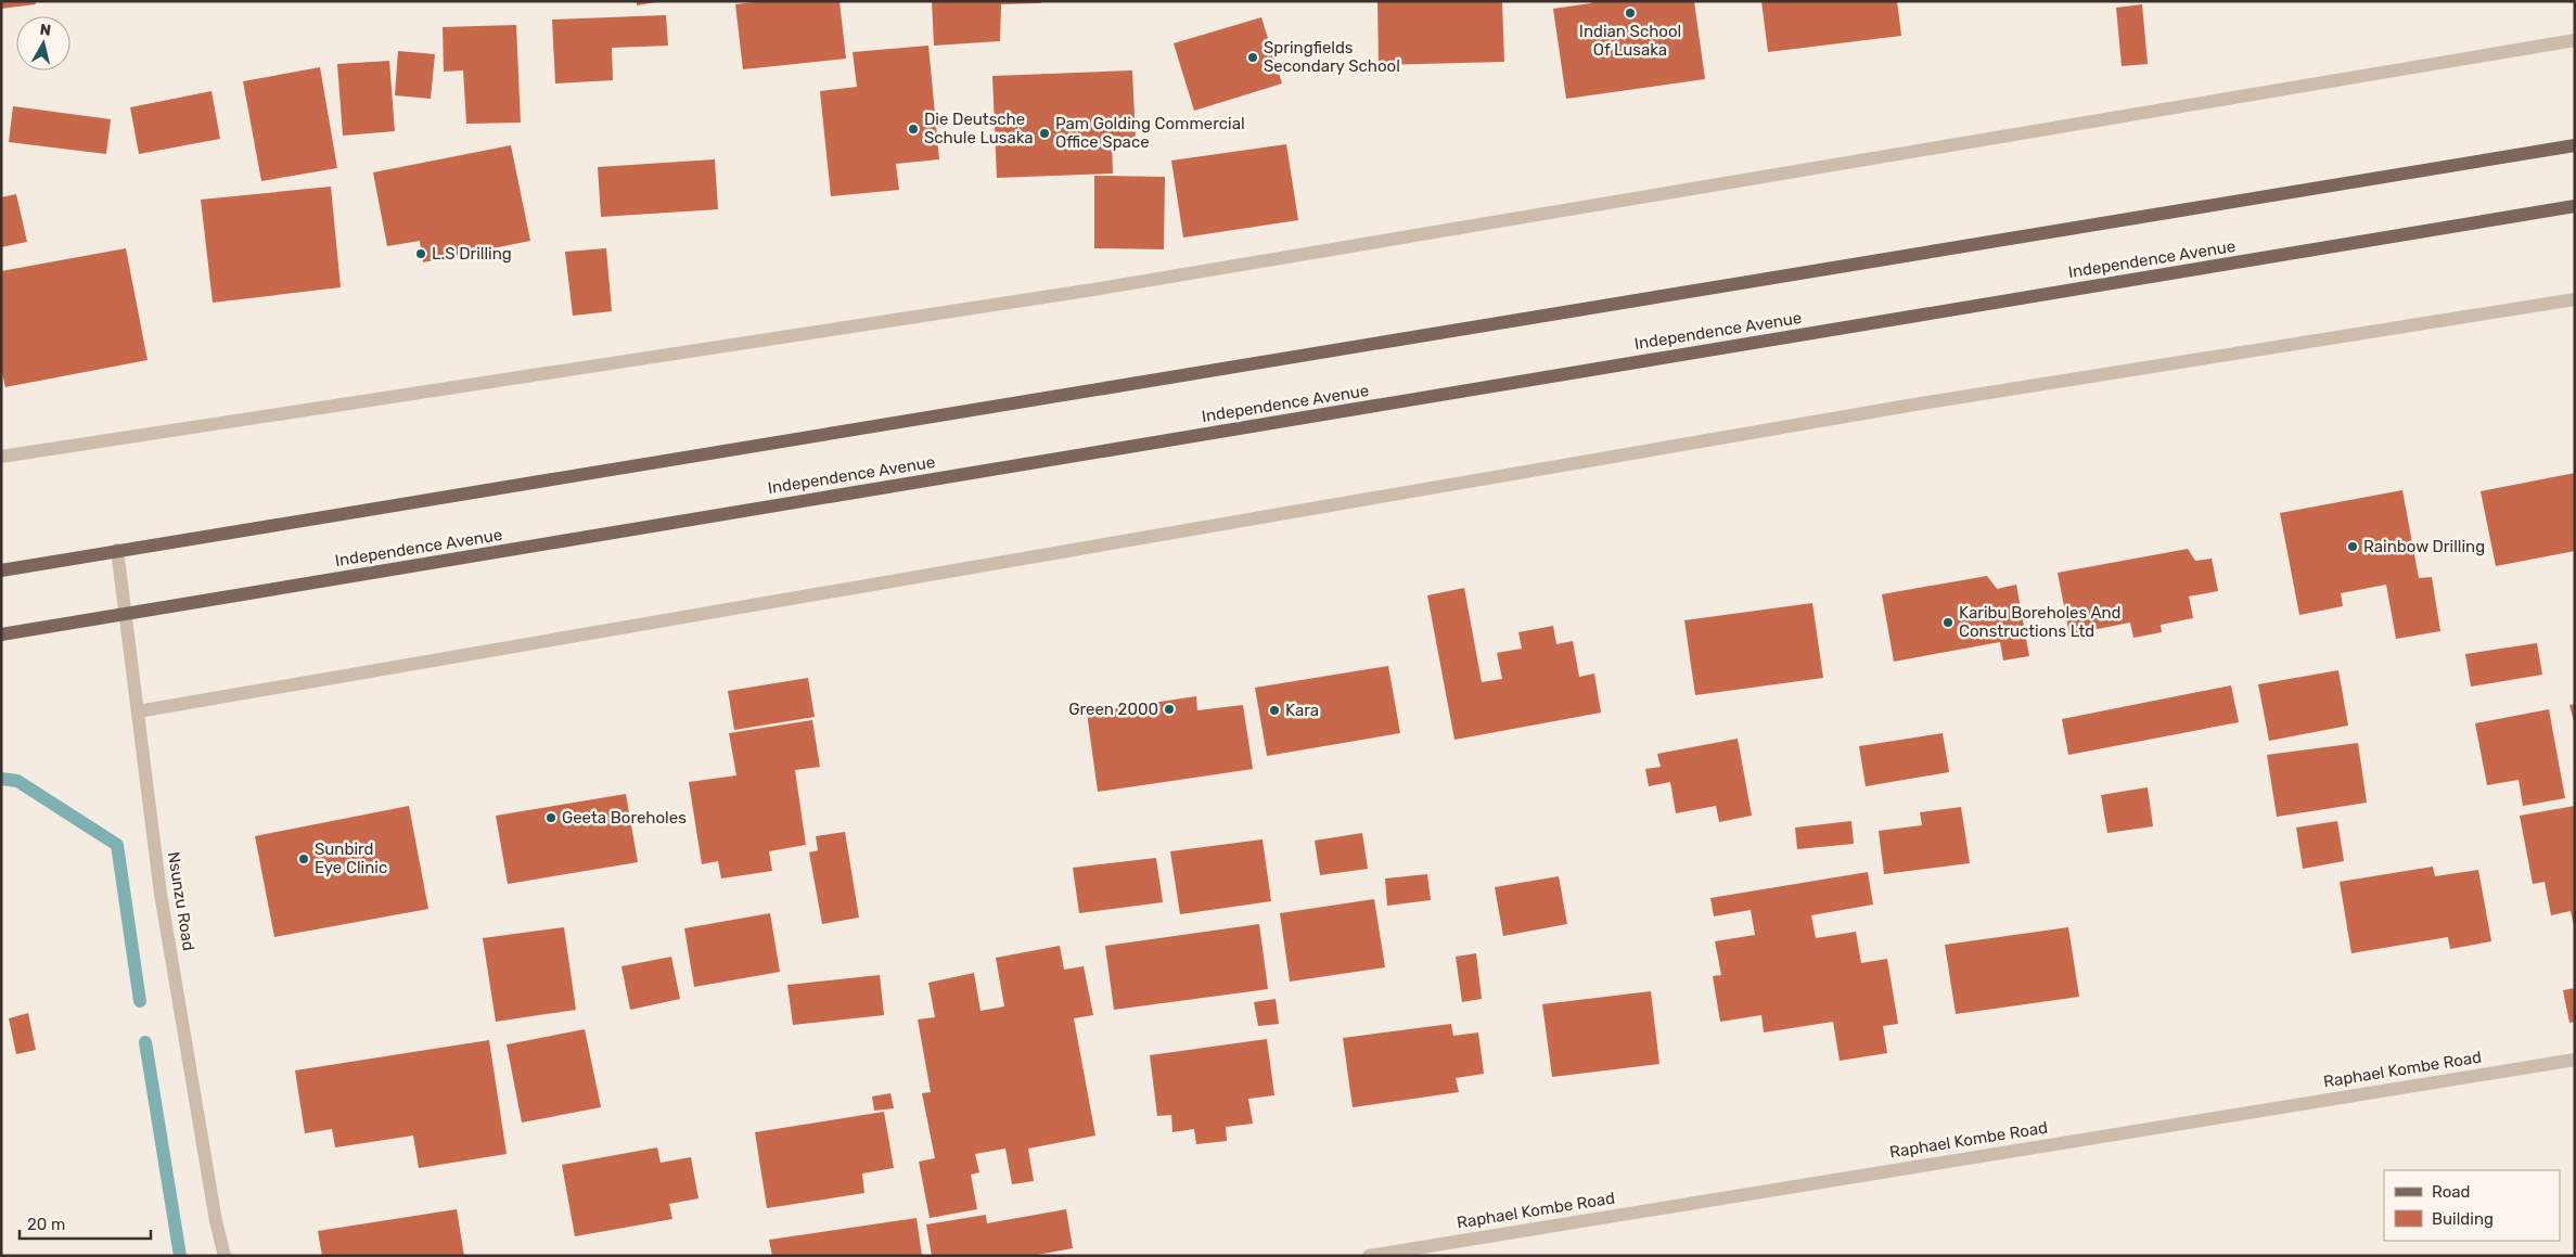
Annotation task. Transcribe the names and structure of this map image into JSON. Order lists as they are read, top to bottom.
{
  "streets": {
    "main road": ["Independence Avenue"],
    "street": ["Nsunzu Road", "Raphael Kombe Road"]
  },
  "crossings": [
    ["Independence Avenue", "Nsunzu Road"]
  ],
  "places": [
    "Indian School Of Lusaka",
    "Springfields Secondary School",
    "Die Deutsche Schule Lusaka",
    "Pam Golding Commercial Office Space",
    "L.S Drilling",
    "Rainbow Drilling",
    "Karibu Boreholes And Constructions Ltd",
    "Green 2000",
    "Kara",
    "Geeta Boreholes",
    "Sunbird Eye Clinic"
  ],
  "legend": ["Road", "Building"],
  "scale_bar": "20 m",
  "north": "top"
}
